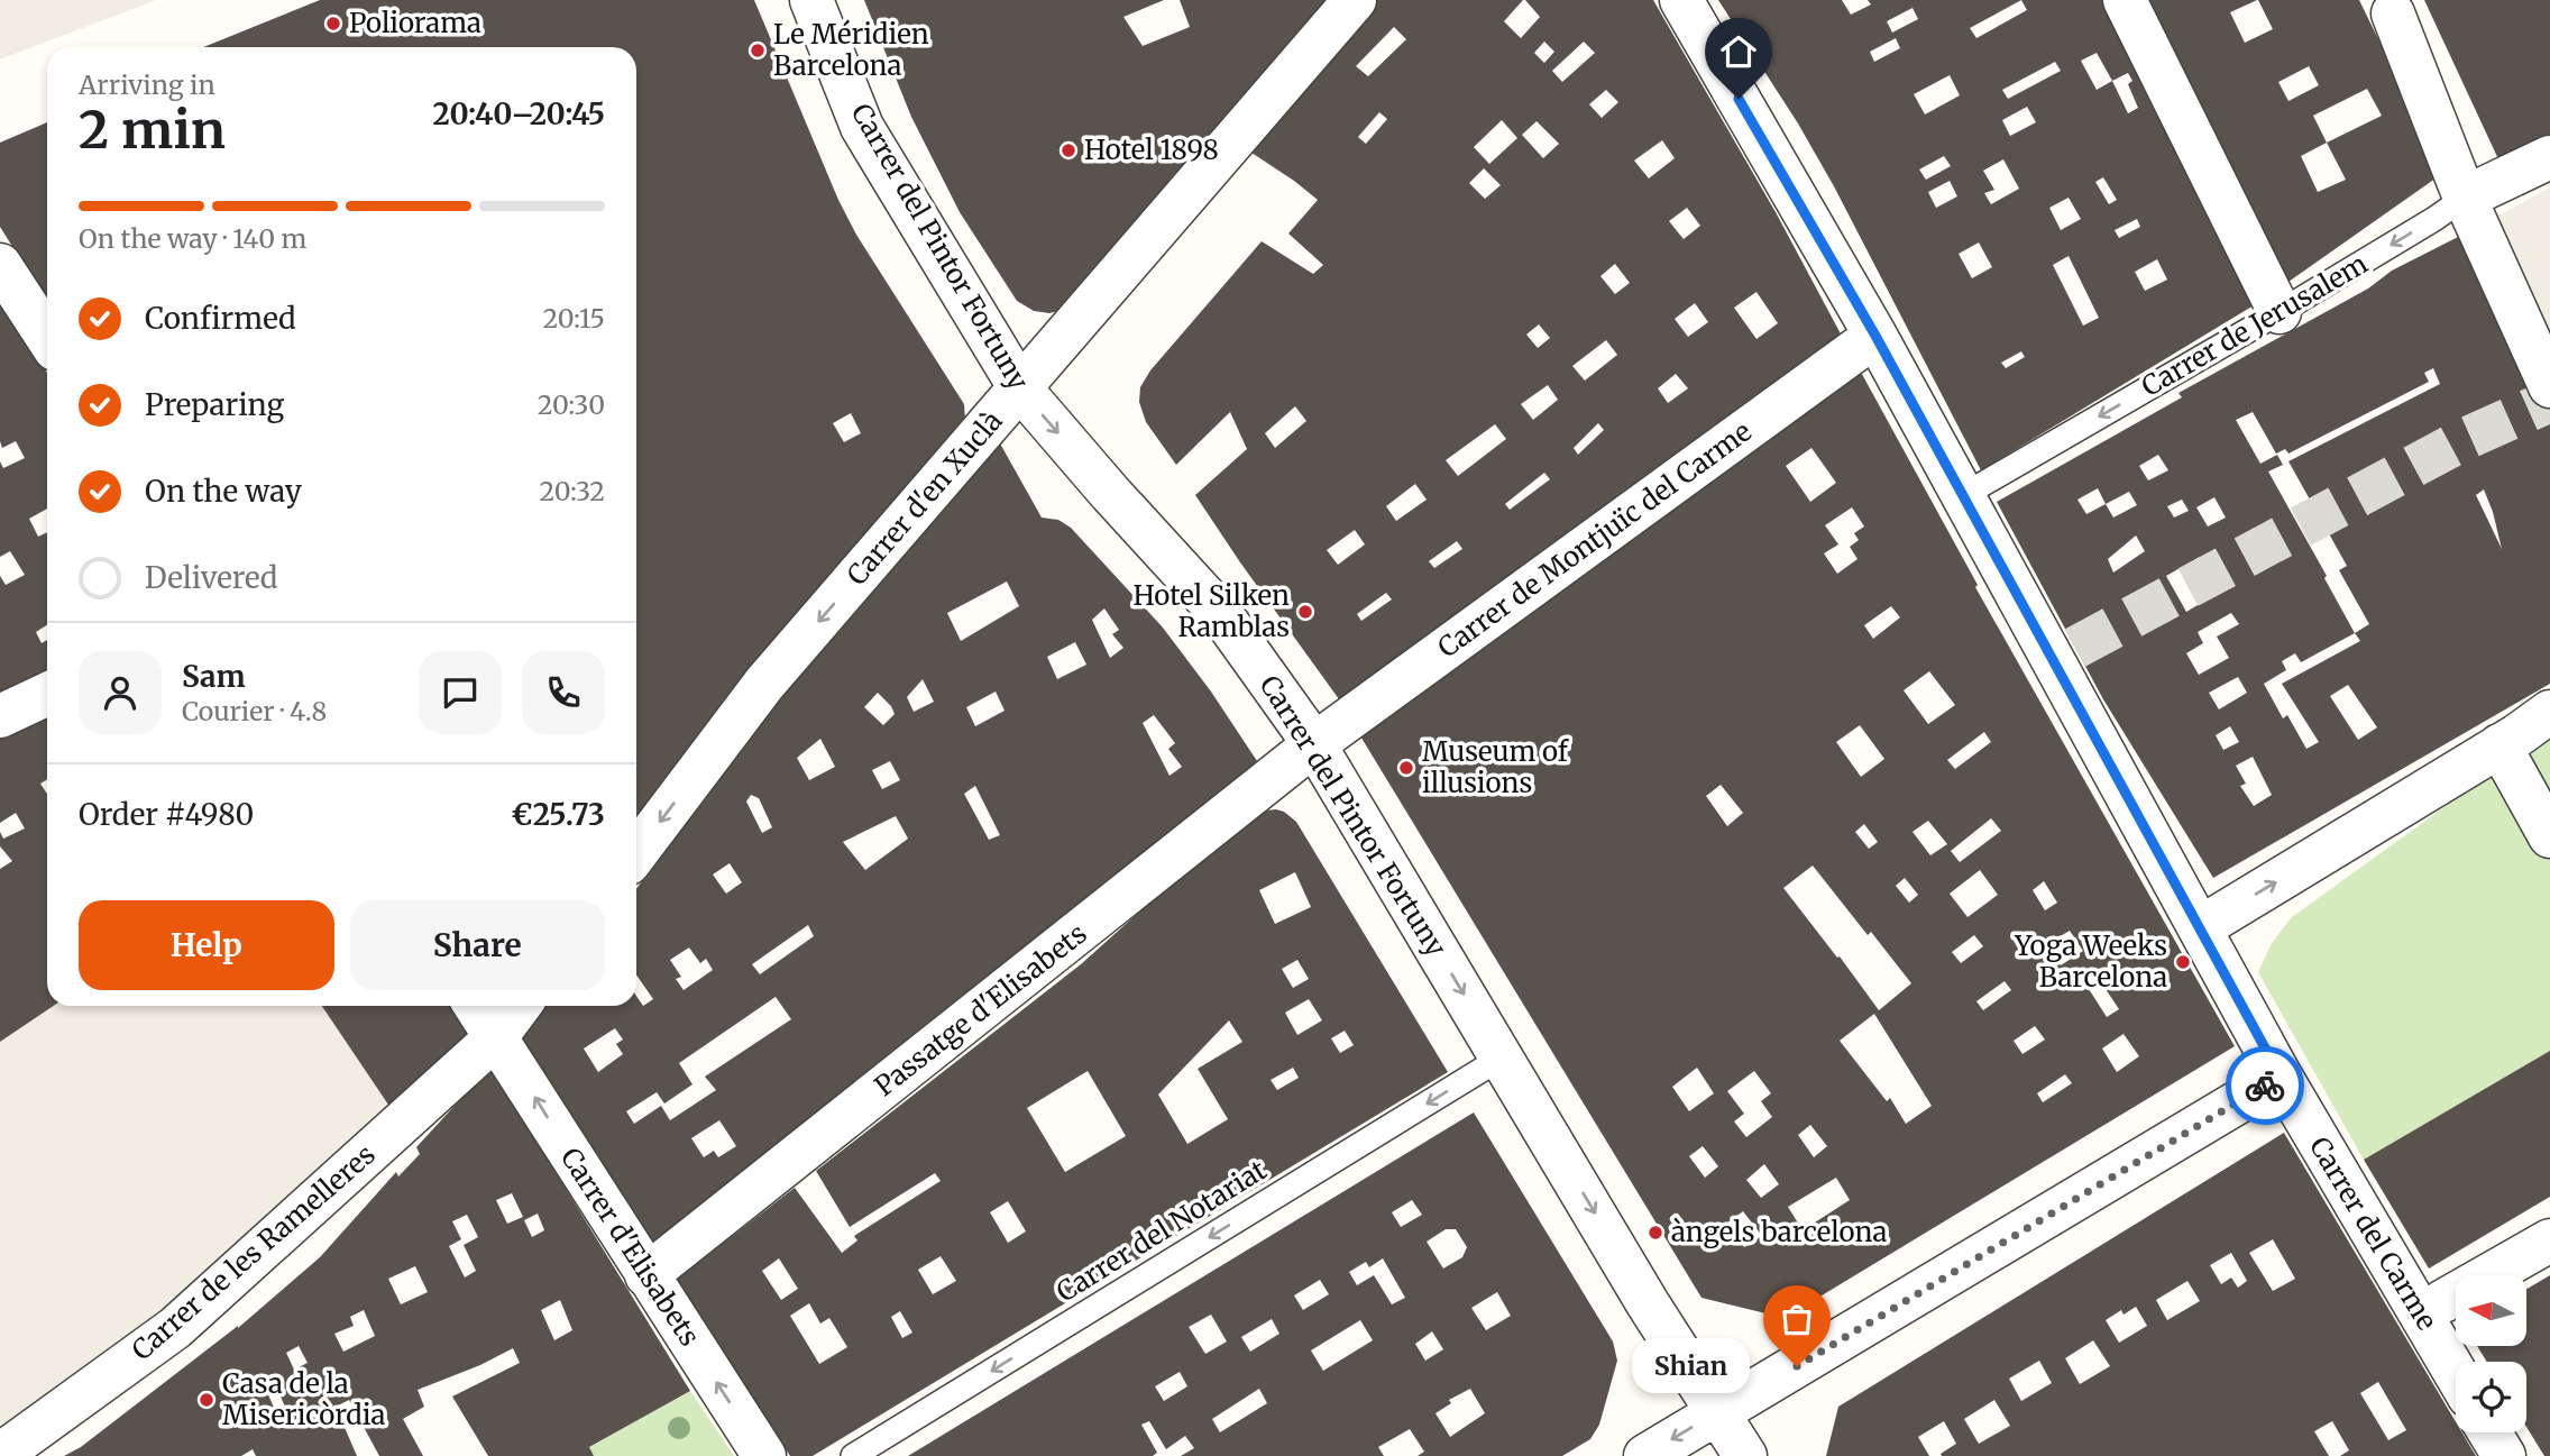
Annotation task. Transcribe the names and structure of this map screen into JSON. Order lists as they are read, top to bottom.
{
  "streets": {
    "street": [
      "Carrer del Pintor Fortuny",
      "Carrer de Jerusalem",
      "Carrer d'en Xuclà",
      "Carrer de Montjuïc del Carme",
      "Passatge d'Elisabets",
      "Carrer del Carme",
      "Carrer d'Elisabets",
      "Carrer de les Ramelleres"
    ],
    "lane": ["Carrer del Notariat"]
  },
  "crossings": [
    ["Carrer del Pintor Fortuny", "Carrer d'en Xuclà"],
    ["Carrer del Pintor Fortuny", "Carrer de Montjuïc del Carme"],
    ["Carrer del Pintor Fortuny", "Passatge d'Elisabets"],
    ["Carrer del Pintor Fortuny", "Carrer del Notariat"],
    ["Carrer de Jerusalem", "Carrer del Carme"],
    ["Carrer de Montjuïc del Carme", "Passatge d'Elisabets"],
    ["Carrer de Montjuïc del Carme", "Carrer del Carme"],
    ["Passatge d'Elisabets", "Carrer d'Elisabets"],
    ["Carrer d'Elisabets", "Carrer de les Ramelleres"]
  ],
  "one_way": [
    "Carrer del Pintor Fortuny",
    "Carrer de Jerusalem",
    "Carrer d'en Xuclà",
    "Carrer del Notariat",
    "Carrer d'Elisabets"
  ],
  "places": [
    "Poliorama",
    "Le Méridien Barcelona",
    "Hotel 1898",
    "Hotel Silken Ramblas",
    "Museum of illusions",
    "Yoga Weeks Barcelona",
    "àngels barcelona",
    "Shian",
    "Casa de la Misericòrdia"
  ],
  "north": "left",
  "page": {
    "heading": ["2 min", "Arriving in", "20:40–20:45"],
    "panel": [
      "Sam",
      "Courier · 4.8",
      "Order #4980",
      "€25.73"
    ],
    "bar": "On the way · 140 m",
    "list": [
      ["Confirmed", "20:15"],
      ["Preparing", "20:30"],
      ["On the way", "20:32"],
      "Delivered"
    ],
    "buttons": ["Help", "Share"],
    "bubble": "Shian"
  }
}
